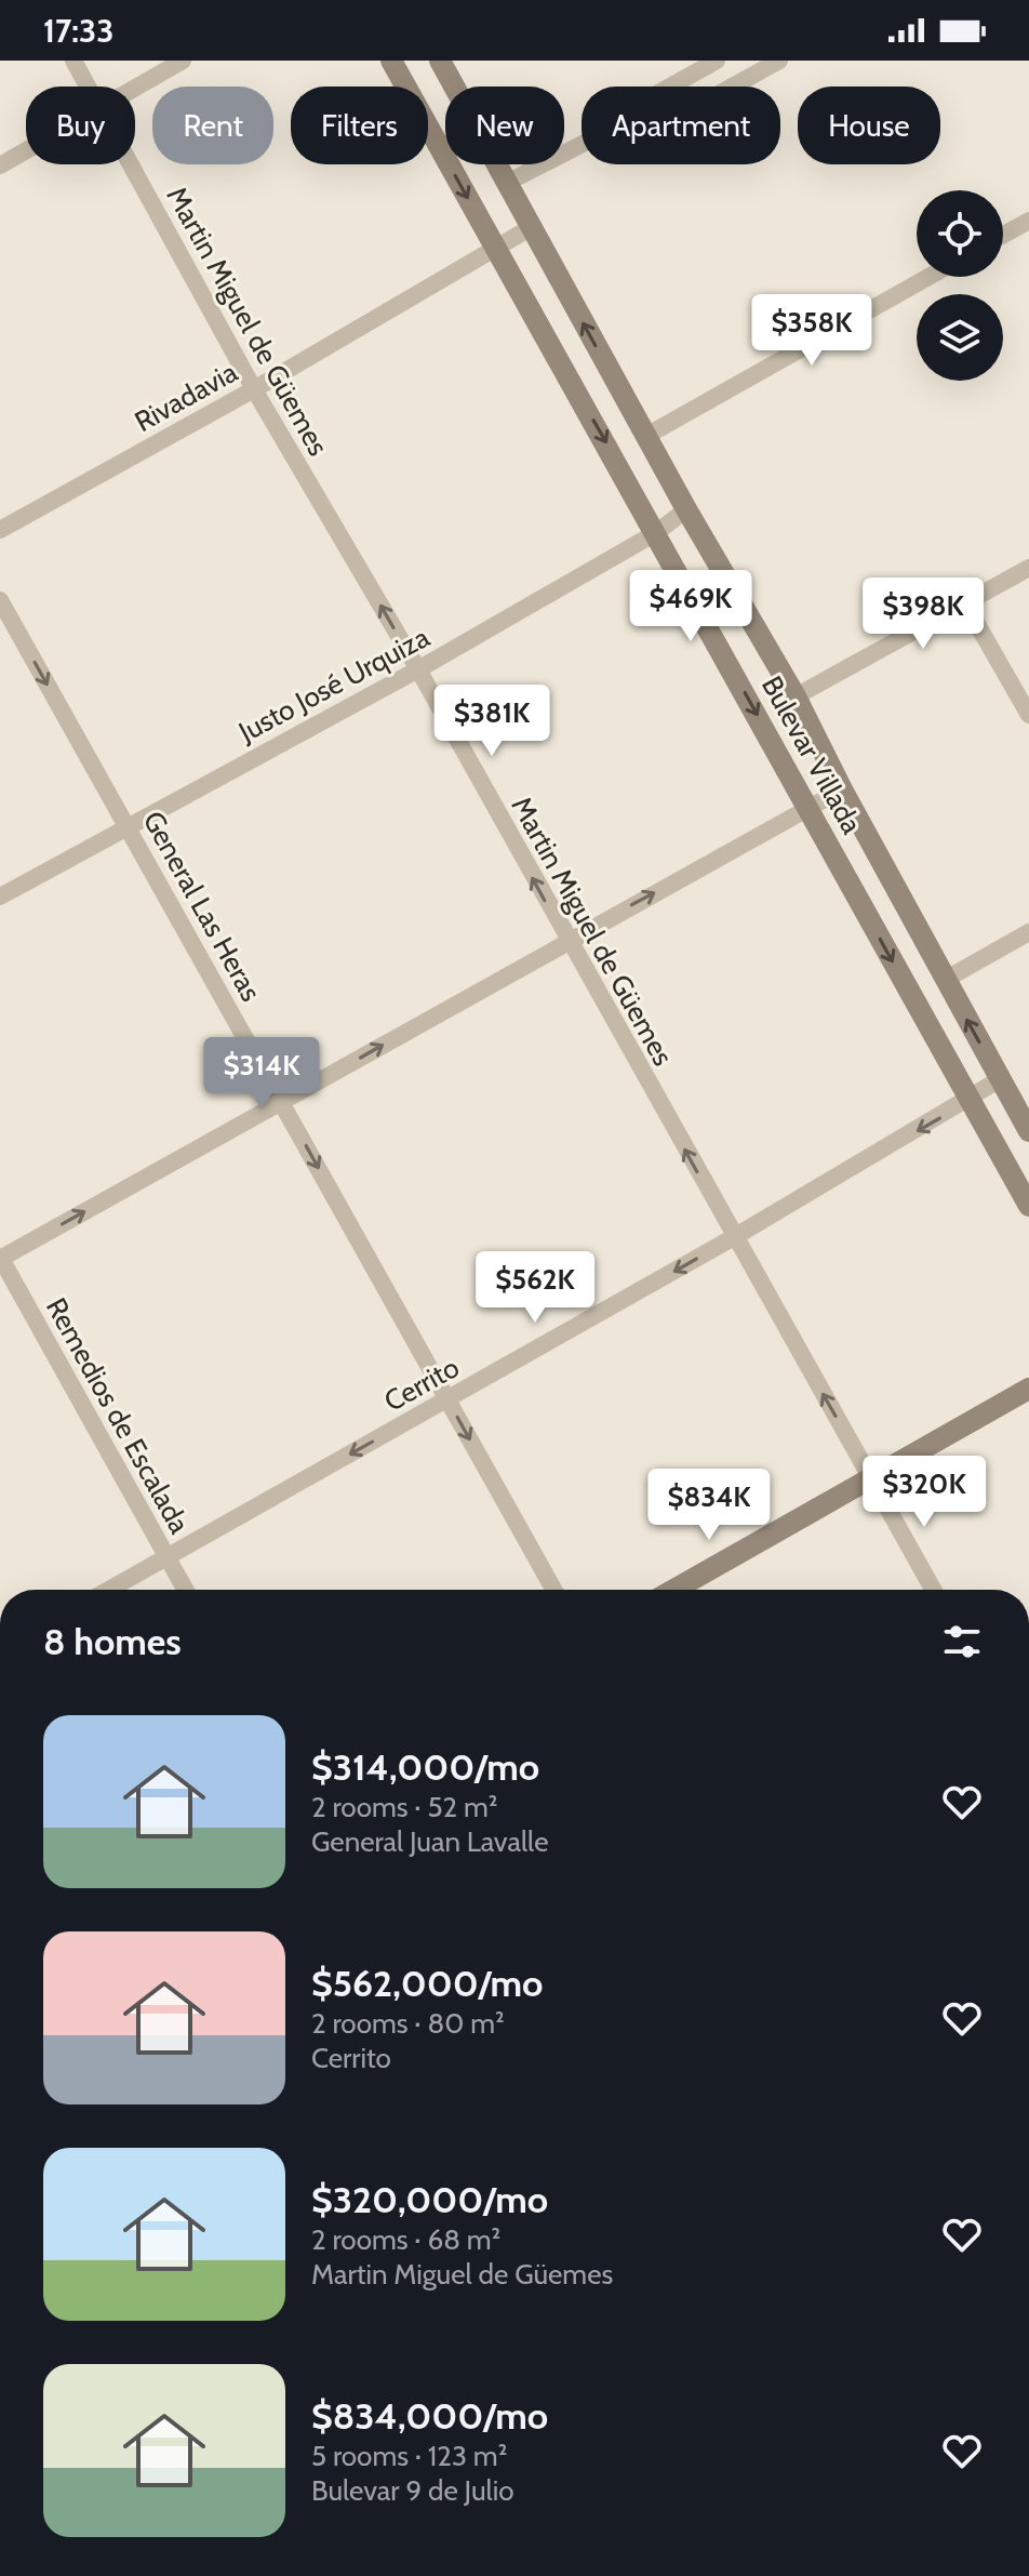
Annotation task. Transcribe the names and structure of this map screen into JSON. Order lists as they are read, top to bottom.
{
  "streets": {
    "main road": ["Bulevar Villada"],
    "street": [
      "Martin Miguel de Güemes",
      "Rivadavia",
      "Justo José Urquiza",
      "General Las Heras",
      "Cerrito",
      "Remedios de Escalada"
    ]
  },
  "crossings": [
    ["Martin Miguel de Güemes", "Rivadavia"],
    ["Martin Miguel de Güemes", "Justo José Urquiza"],
    ["Martin Miguel de Güemes", "Cerrito"],
    ["Rivadavia", "Bulevar Villada"],
    ["Justo José Urquiza", "Bulevar Villada"],
    ["Justo José Urquiza", "General Las Heras"],
    ["Bulevar Villada", "Cerrito"],
    ["General Las Heras", "Cerrito"],
    ["Cerrito", "Remedios de Escalada"]
  ],
  "one_way": ["Martin Miguel de Güemes", "General Las Heras", "Cerrito"],
  "page": {
    "status": "17:33",
    "chip": [
      "Buy",
      "Rent",
      "Filters",
      "New",
      "Apartment",
      "House"
    ],
    "price": [
      "$358K",
      "$469K",
      "$398K",
      "$381K",
      "$314K",
      "$562K",
      "$320K",
      "$834K"
    ],
    "heading": "8 homes",
    "list": [
      {
        "name": "$314,000/mo",
        "note": "2 rooms · 52 m² · General Juan Lavalle"
      },
      {
        "name": "$562,000/mo",
        "note": "2 rooms · 80 m² · Cerrito"
      },
      {
        "name": "$320,000/mo",
        "note": "2 rooms · 68 m² · Martin Miguel de Güemes"
      },
      {
        "name": "$834,000/mo",
        "note": "5 rooms · 123 m² · Bulevar 9 de Julio"
      }
    ]
  }
}
